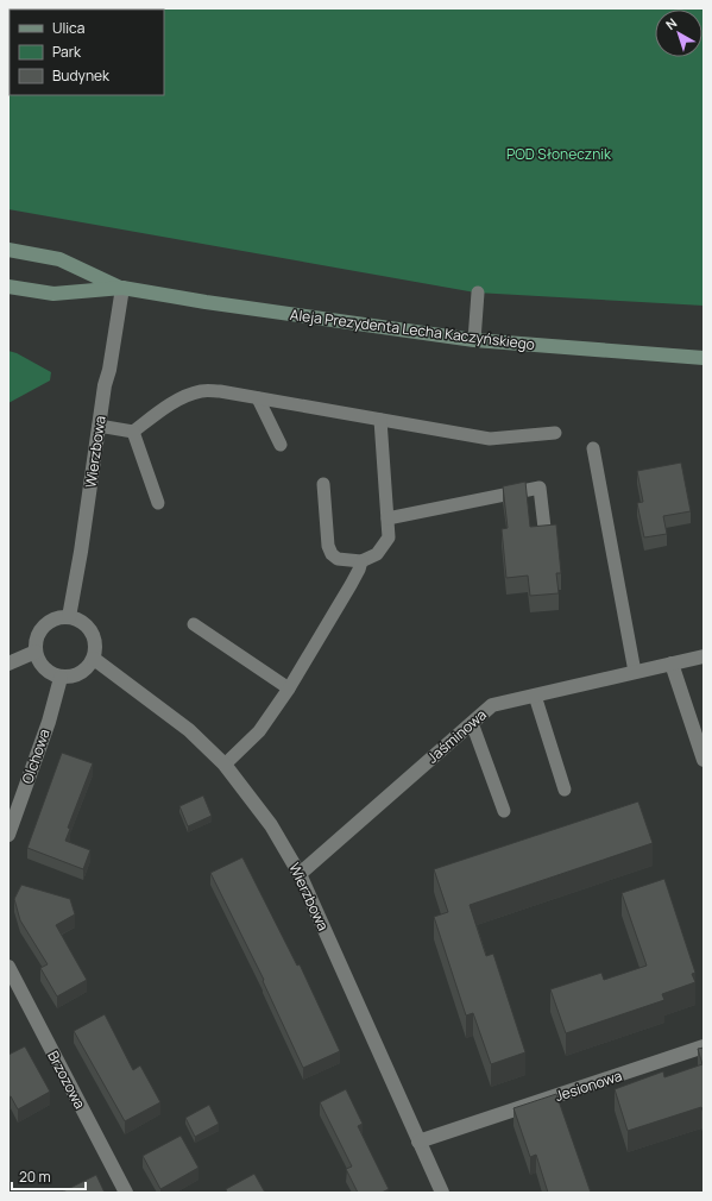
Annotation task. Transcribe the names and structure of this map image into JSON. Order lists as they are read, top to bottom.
{
  "streets": {
    "main road": ["Aleja Prezydenta Lecha Kaczyńskiego"],
    "street": [
      "Wierzbowa",
      "Jaśminowa",
      "Olchowa",
      "Brzozowa",
      "Jesionowa"
    ]
  },
  "crossings": [
    ["Aleja Prezydenta Lecha Kaczyńskiego", "Wierzbowa"],
    ["Wierzbowa", "Jaśminowa"],
    ["Wierzbowa", "Olchowa"],
    ["Wierzbowa", "Jesionowa"]
  ],
  "parks": ["POD Słonecznik"],
  "legend": ["Ulica", "Park", "Budynek"],
  "scale_bar": "20 m",
  "north": "top left"
}
